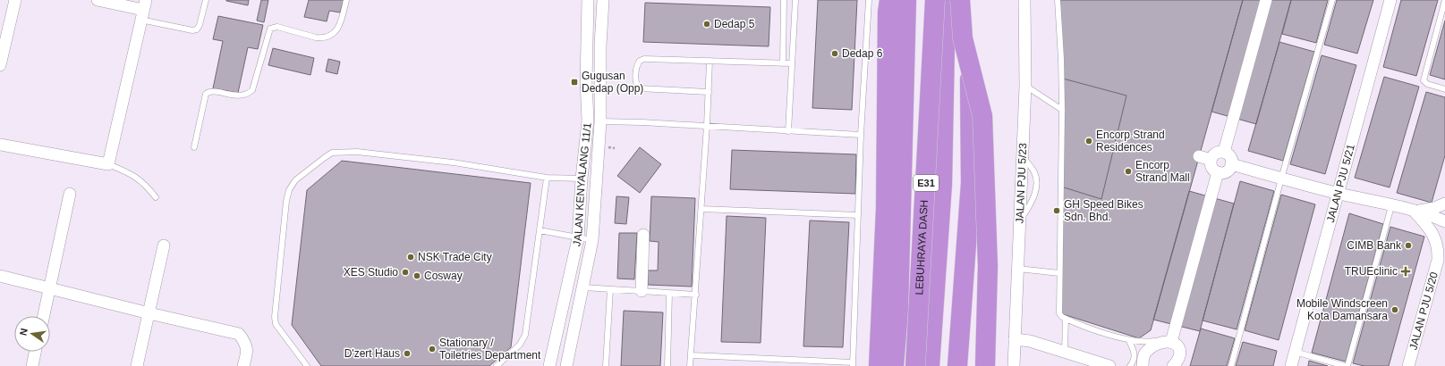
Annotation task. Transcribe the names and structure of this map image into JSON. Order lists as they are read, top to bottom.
{
  "streets": {
    "highway": ["E31", "LEBUHRAYA DASH"],
    "street": [
      "JALAN PJU 5/23",
      "JALAN PJU 5/21",
      "JALAN KENYALANG 11/1",
      "JALAN PJU 5/20"
    ]
  },
  "places": {
    "other": [
      "Dedap 5",
      "Dedap 6",
      "Encorp Strand Residences",
      "Encorp Strand Mall",
      "GH Speed Bikes Sdn. Bhd.",
      "CIMB Bank",
      "NSK Trade City",
      "XES Studio",
      "Cosway",
      "Mobile Windscreen Kota Damansara",
      "Stationary / Toiletries Department",
      "D'zert Haus"
    ],
    "transit": ["Gugusan Dedap (Opp)"],
    "health": ["TRUEclinic"]
  },
  "north": "left"
}
